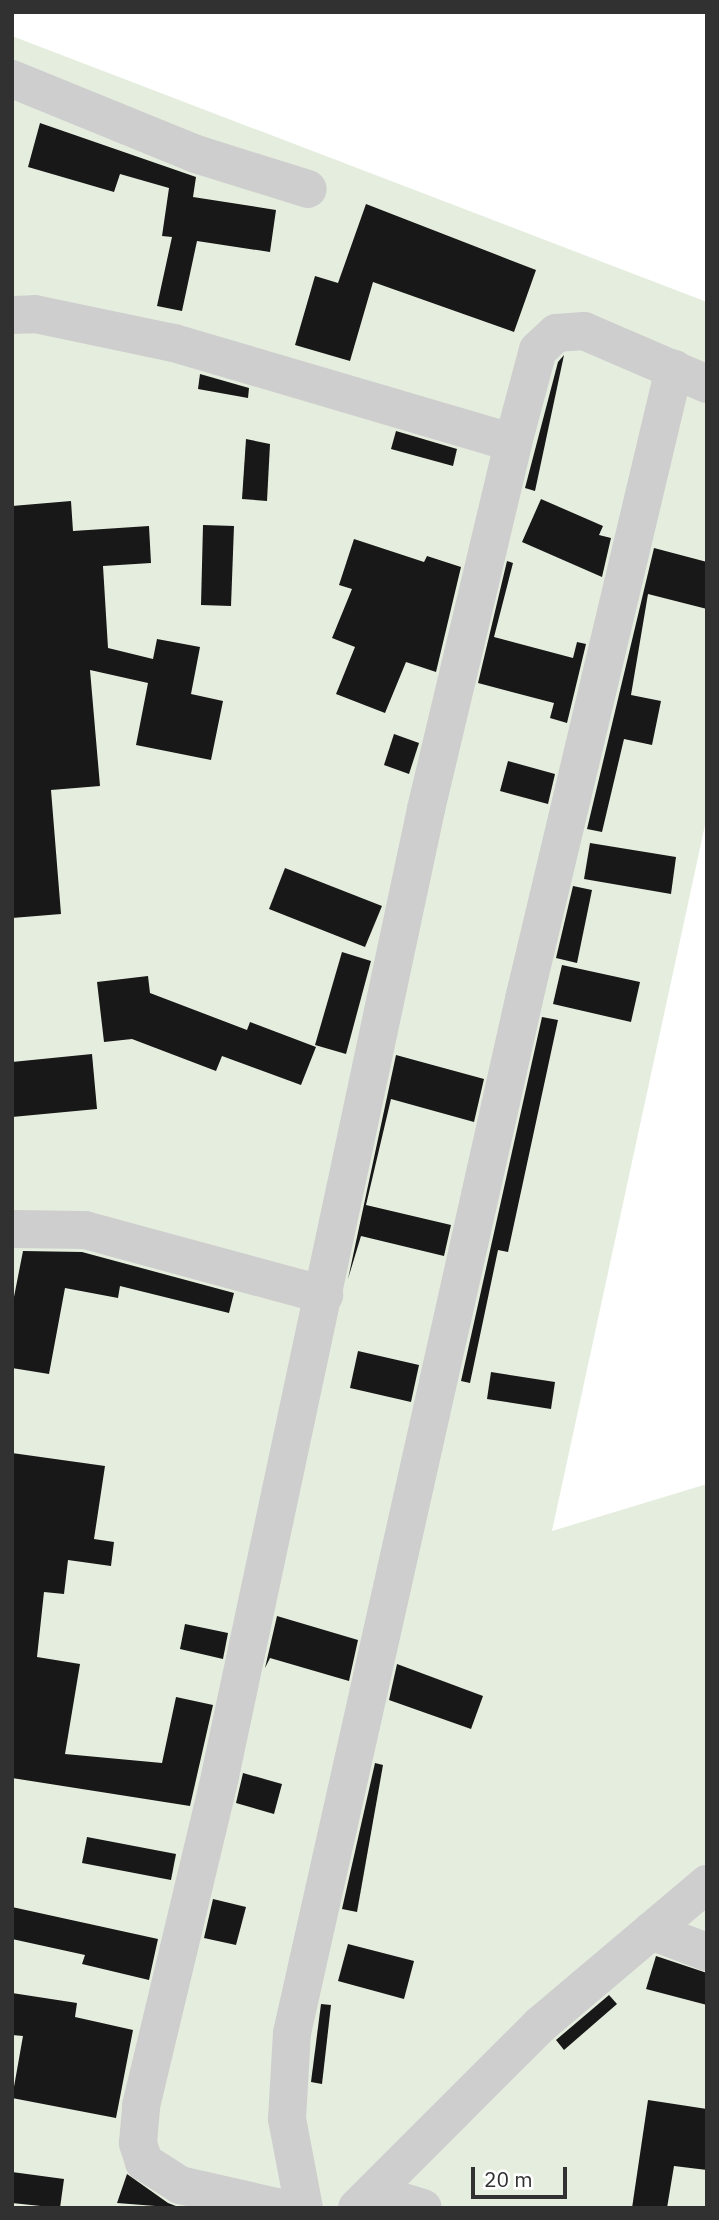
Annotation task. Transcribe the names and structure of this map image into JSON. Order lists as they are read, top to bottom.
{
  "scale_bar": "20 m"
}
